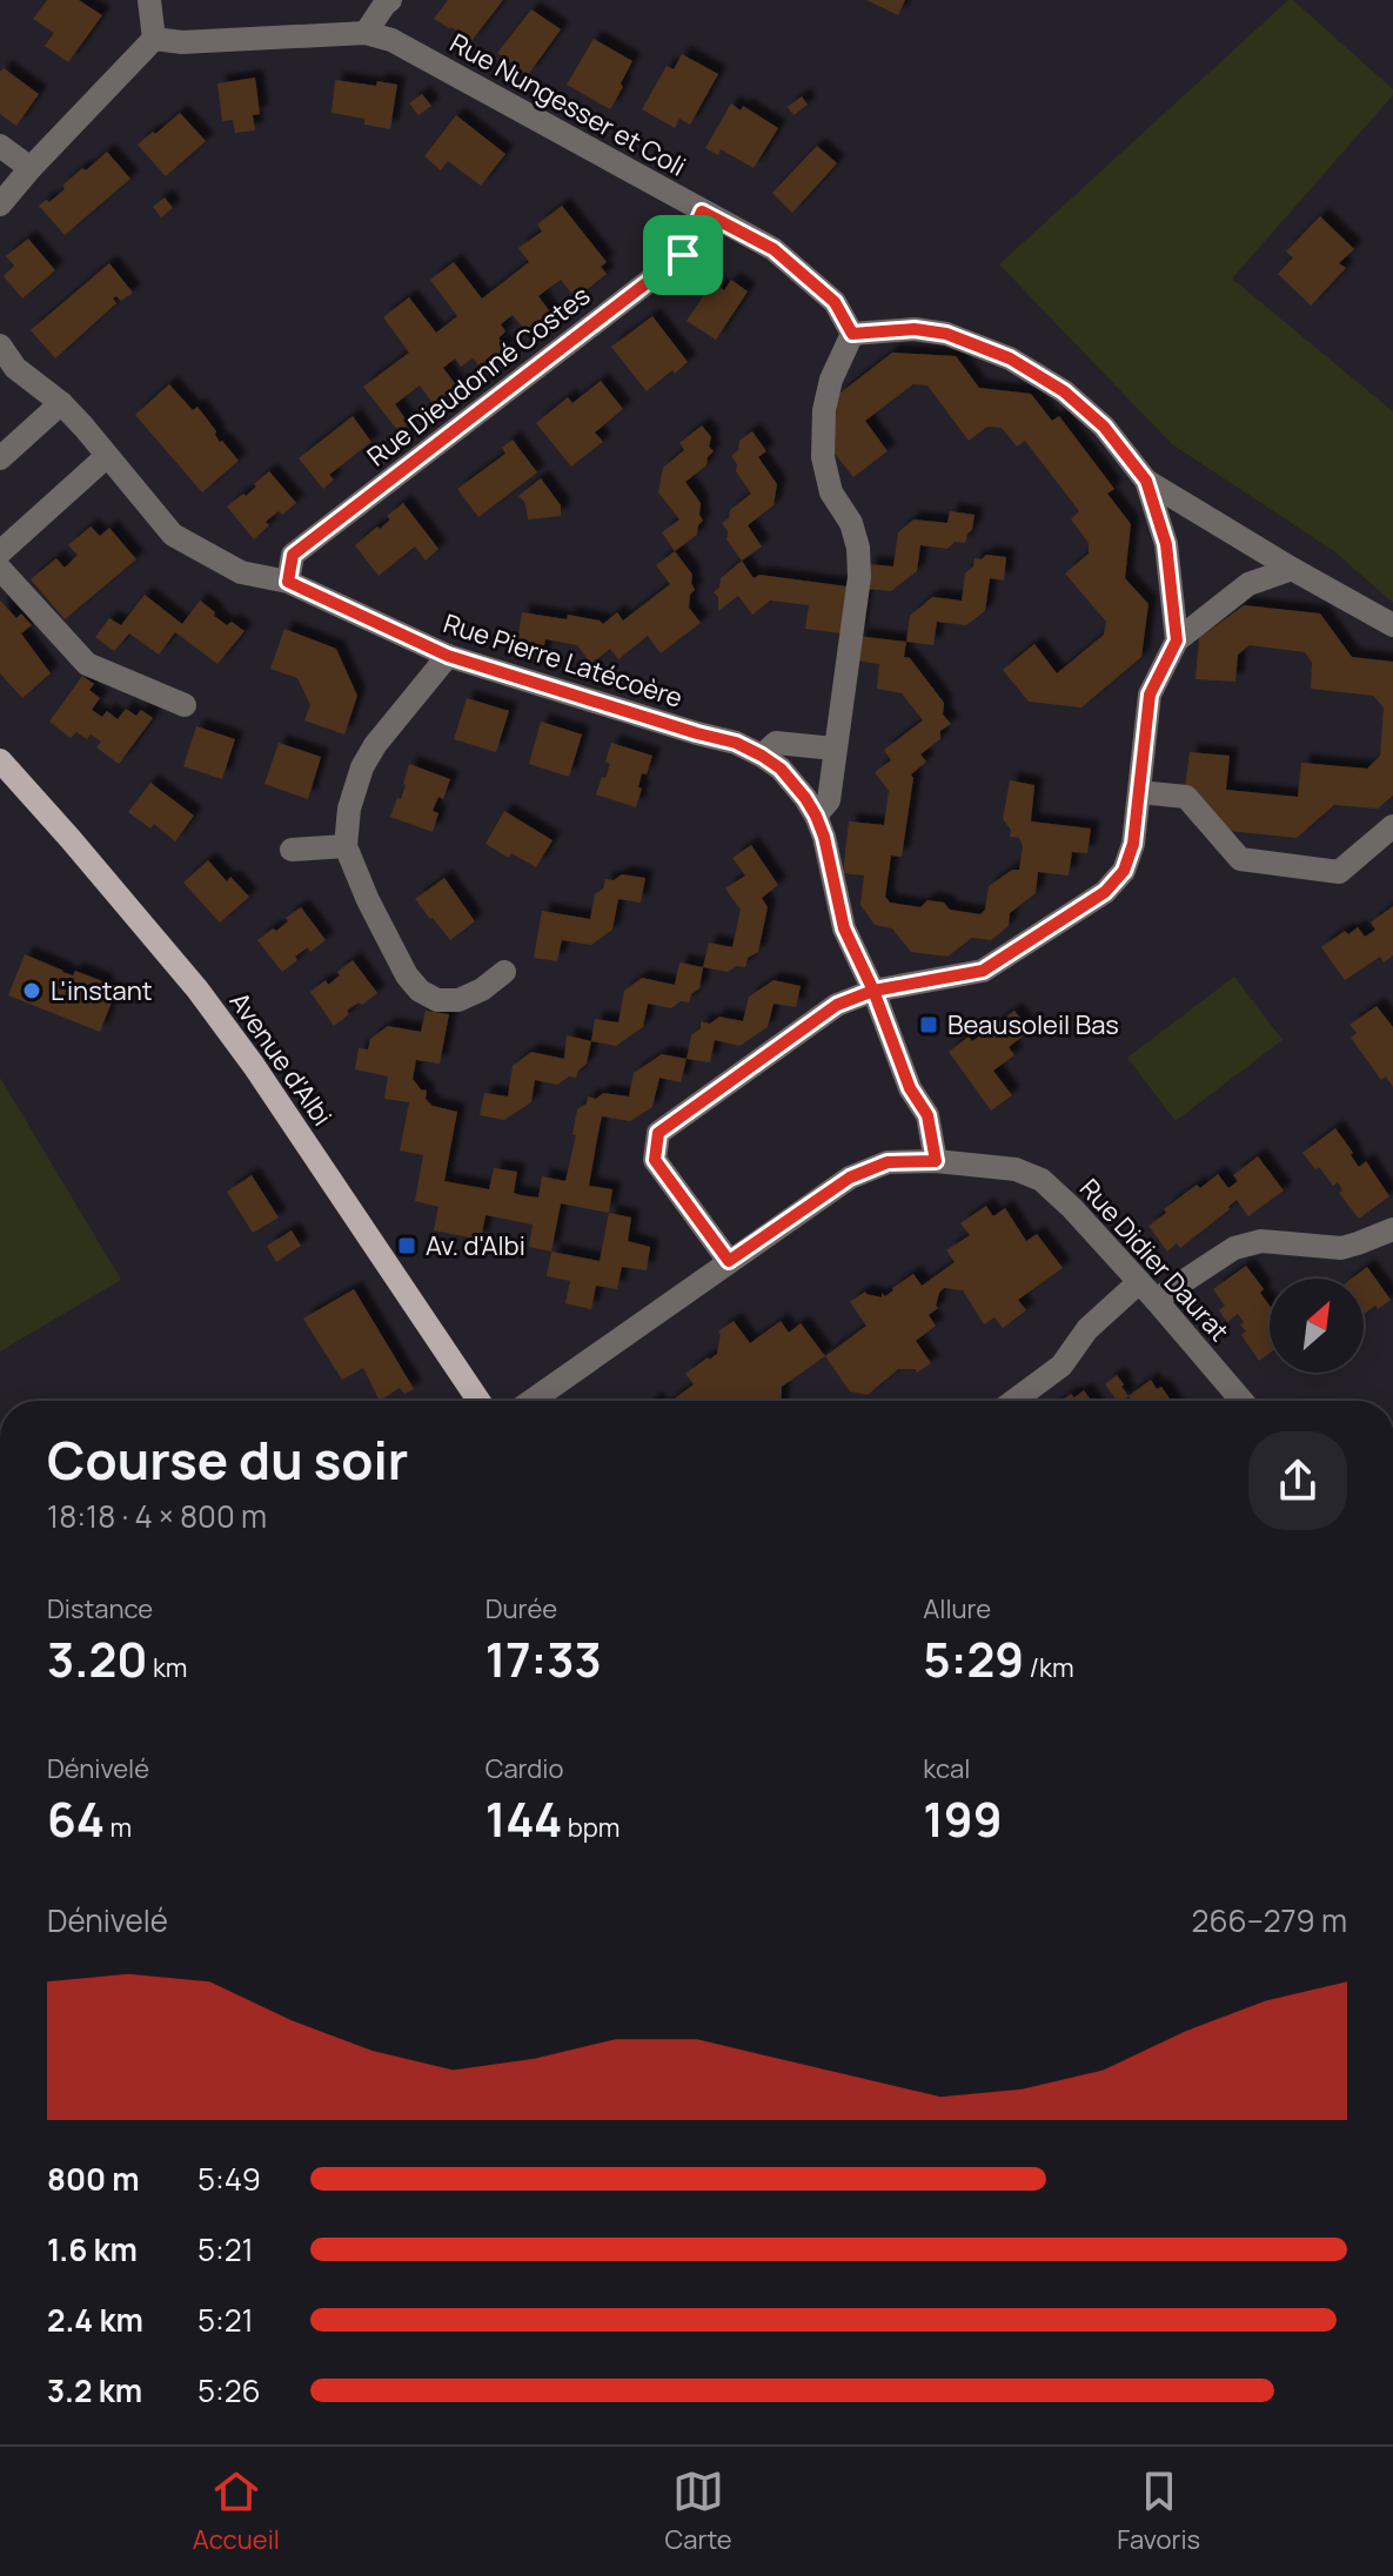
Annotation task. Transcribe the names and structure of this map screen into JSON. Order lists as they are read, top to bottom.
{
  "streets": {
    "main road": ["Avenue d'Albi"],
    "street": [
      "Rue Nungesser et Coli",
      "Rue Dieudonné Costes",
      "Rue Pierre Latécoère",
      "Rue Didier Daurat"
    ]
  },
  "crossings": [
    ["Rue Nungesser et Coli", "Rue Dieudonné Costes"],
    ["Rue Dieudonné Costes", "Rue Pierre Latécoère"],
    ["Rue Pierre Latécoère", "Rue Didier Daurat"]
  ],
  "places": {
    "other": ["L'instant"],
    "transit": ["Beausoleil Bas", "Av. d'Albi"]
  },
  "north": "top right",
  "page": {
    "heading": ["Course du soir", "18:18 · 4 × 800 m"],
    "stats": [
      ["Distance", "3.20 km"],
      ["Durée", "17:33"],
      ["Allure", "5:29 /km"],
      ["Dénivelé", "64 m"],
      ["Cardio", "144 bpm"],
      ["kcal", "199"]
    ],
    "chart": ["Dénivelé", "266–279 m"],
    "list": [
      {
        "name": "800 m",
        "note": "5:49"
      },
      {
        "name": "1.6 km",
        "note": "5:21"
      },
      {
        "name": "2.4 km",
        "note": "5:21"
      },
      {
        "name": "3.2 km",
        "note": "5:26"
      }
    ],
    "tabs": ["Accueil", "Carte", "Favoris"]
  }
}
